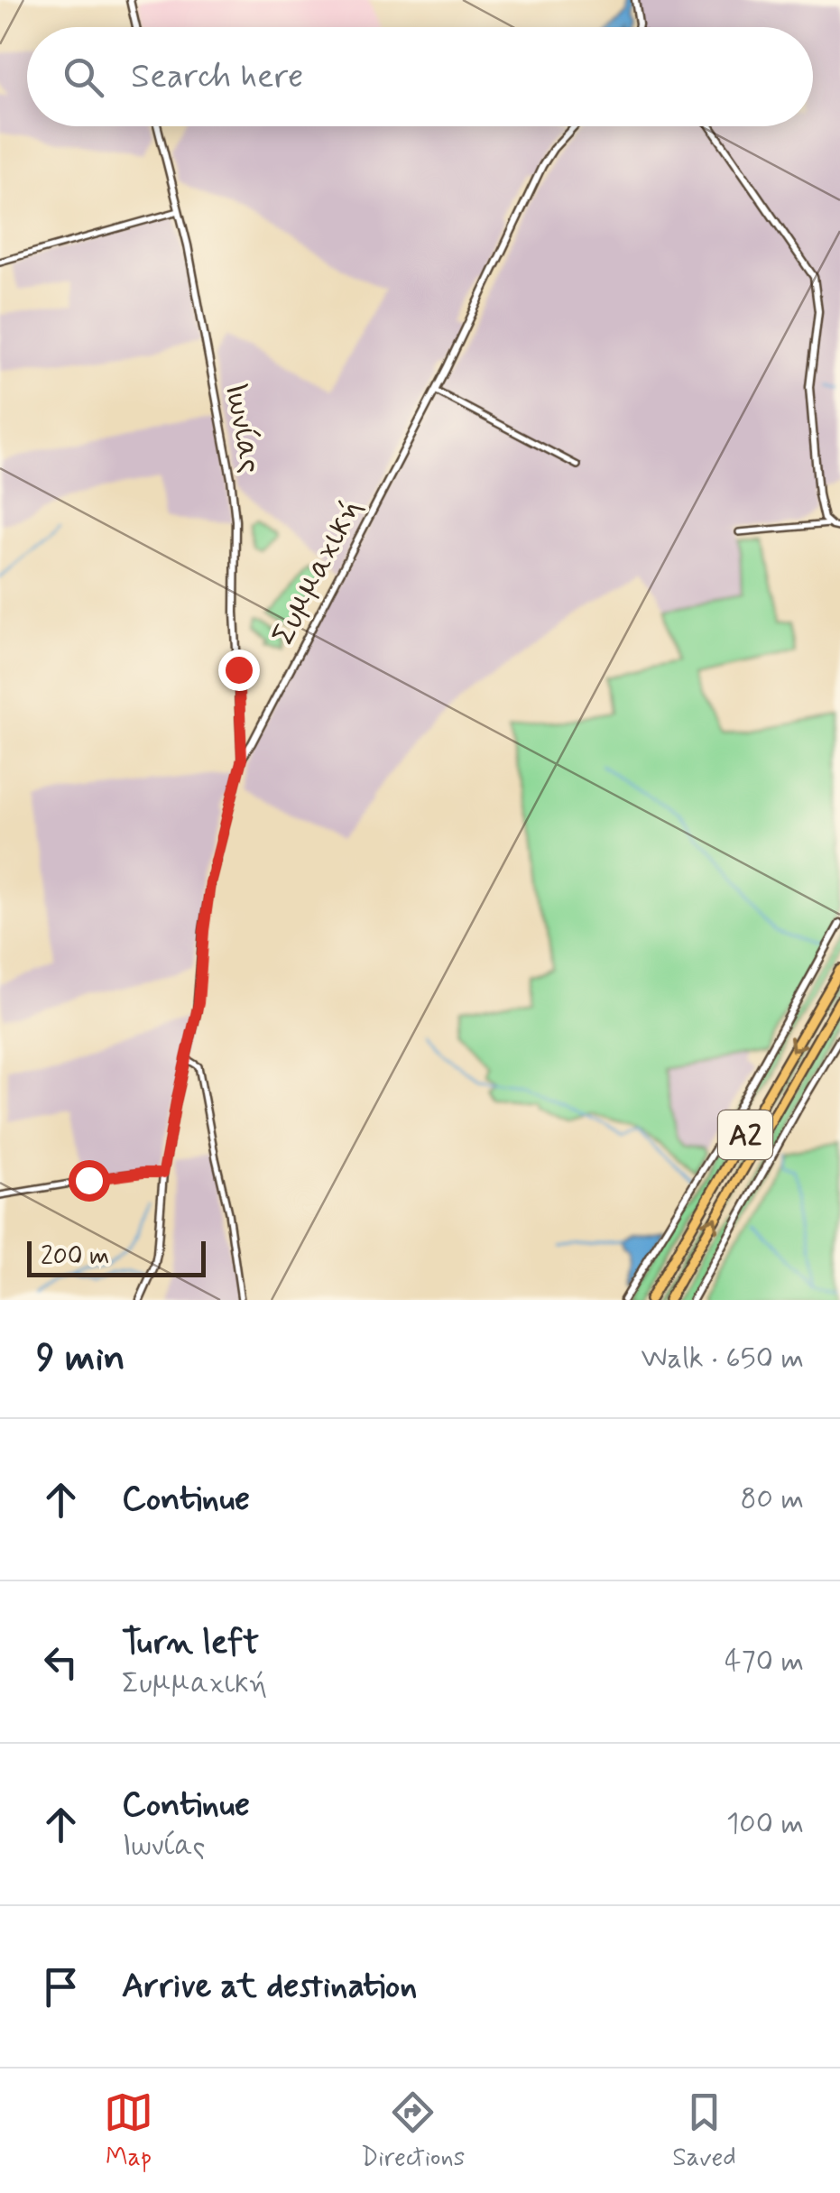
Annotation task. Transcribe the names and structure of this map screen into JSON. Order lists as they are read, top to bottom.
{
  "streets": {
    "highway": ["Α2"],
    "street": ["Ιωνίας", "Συμμαχική"]
  },
  "crossings": [
    ["Ιωνίας", "Συμμαχική"]
  ],
  "scale_bar": "200 m",
  "page": {
    "search": "Search here",
    "scale": "200 m",
    "heading": ["9 min", "Walk · 650 m"],
    "list": [
      ["Continue", "80 m"],
      ["Turn left", "Συμμαχική", "470 m"],
      ["Continue", "Ιωνίας", "100 m"],
      "Arrive at destination"
    ],
    "nav": ["Map", "Directions", "Saved"]
  }
}
